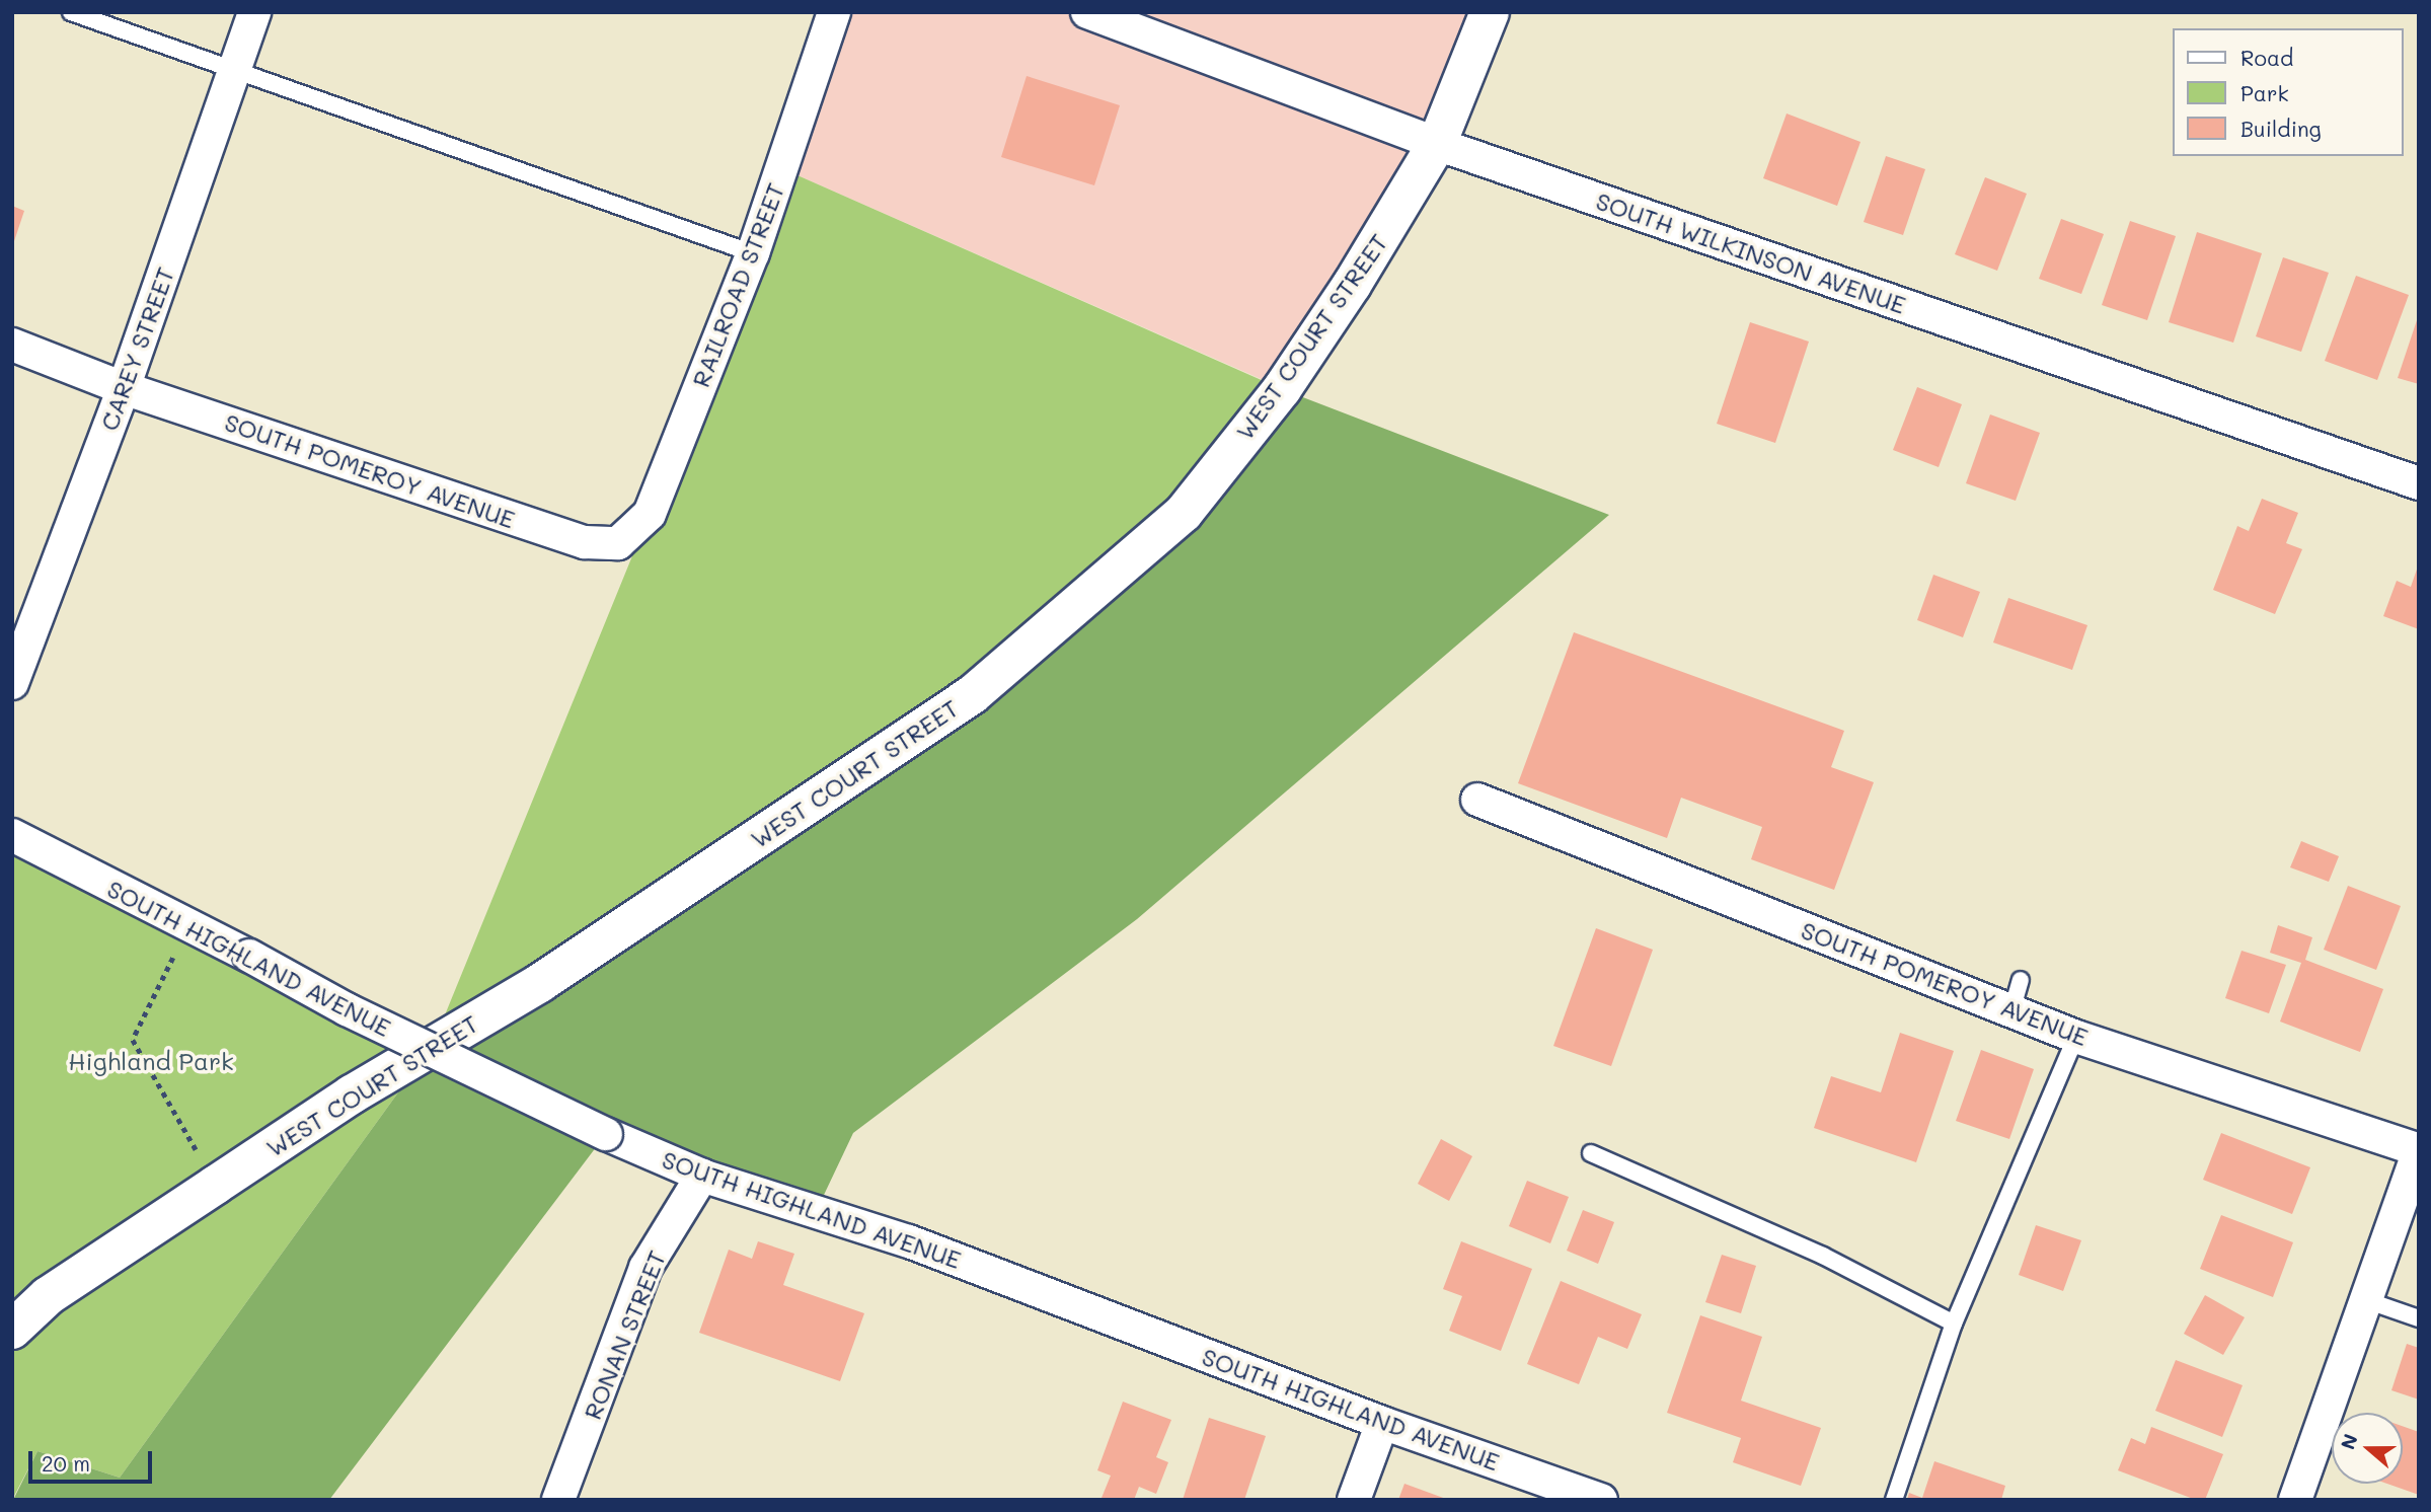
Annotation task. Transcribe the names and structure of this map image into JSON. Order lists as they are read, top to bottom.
{
  "streets": {
    "main road": ["WEST COURT STREET"],
    "street": [
      "SOUTH WILKINSON AVENUE",
      "RAILROAD STREET",
      "CAREY STREET",
      "SOUTH POMEROY AVENUE",
      "SOUTH HIGHLAND AVENUE",
      "RONAN STREET"
    ]
  },
  "crossings": [
    ["SOUTH WILKINSON AVENUE", "WEST COURT STREET"],
    ["RAILROAD STREET", "SOUTH POMEROY AVENUE"],
    ["CAREY STREET", "SOUTH POMEROY AVENUE"],
    ["SOUTH HIGHLAND AVENUE", "RONAN STREET"]
  ],
  "parks": ["Highland Park"],
  "legend": ["Road", "Park", "Building"],
  "scale_bar": "20 m",
  "north": "left"
}
